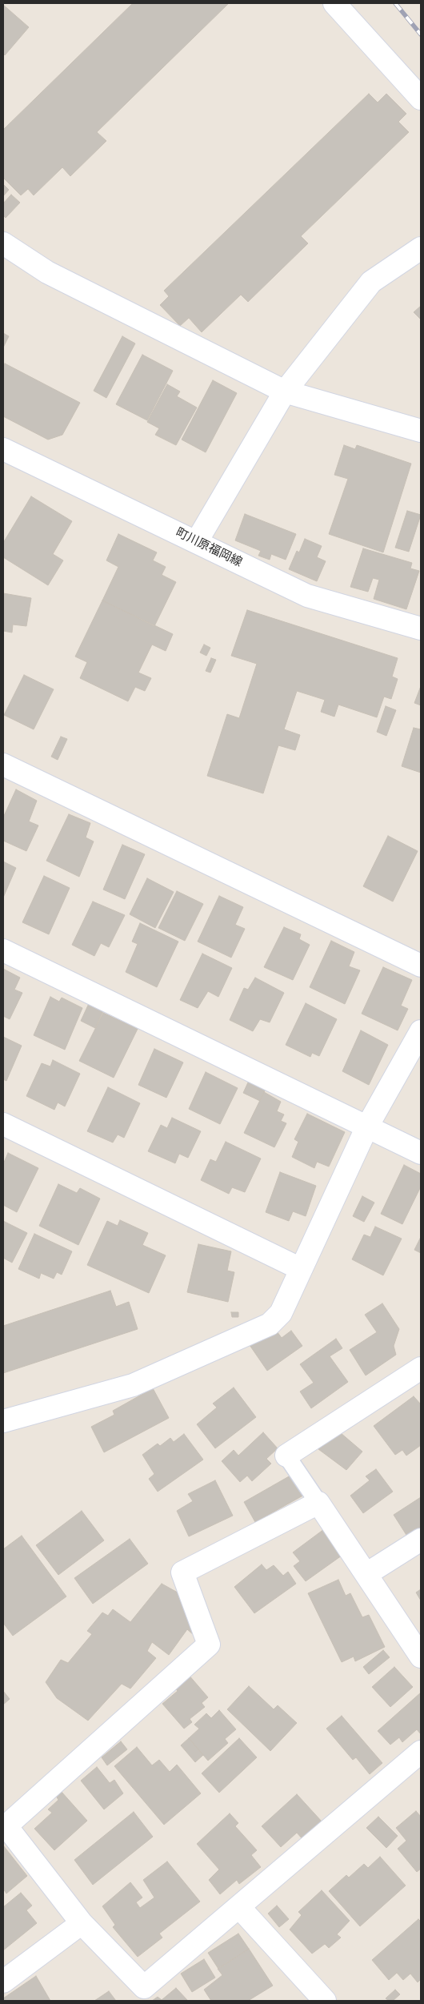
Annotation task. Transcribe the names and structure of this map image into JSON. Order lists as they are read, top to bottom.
{
  "streets": {
    "street": ["町川原福岡線"]
  }
}
